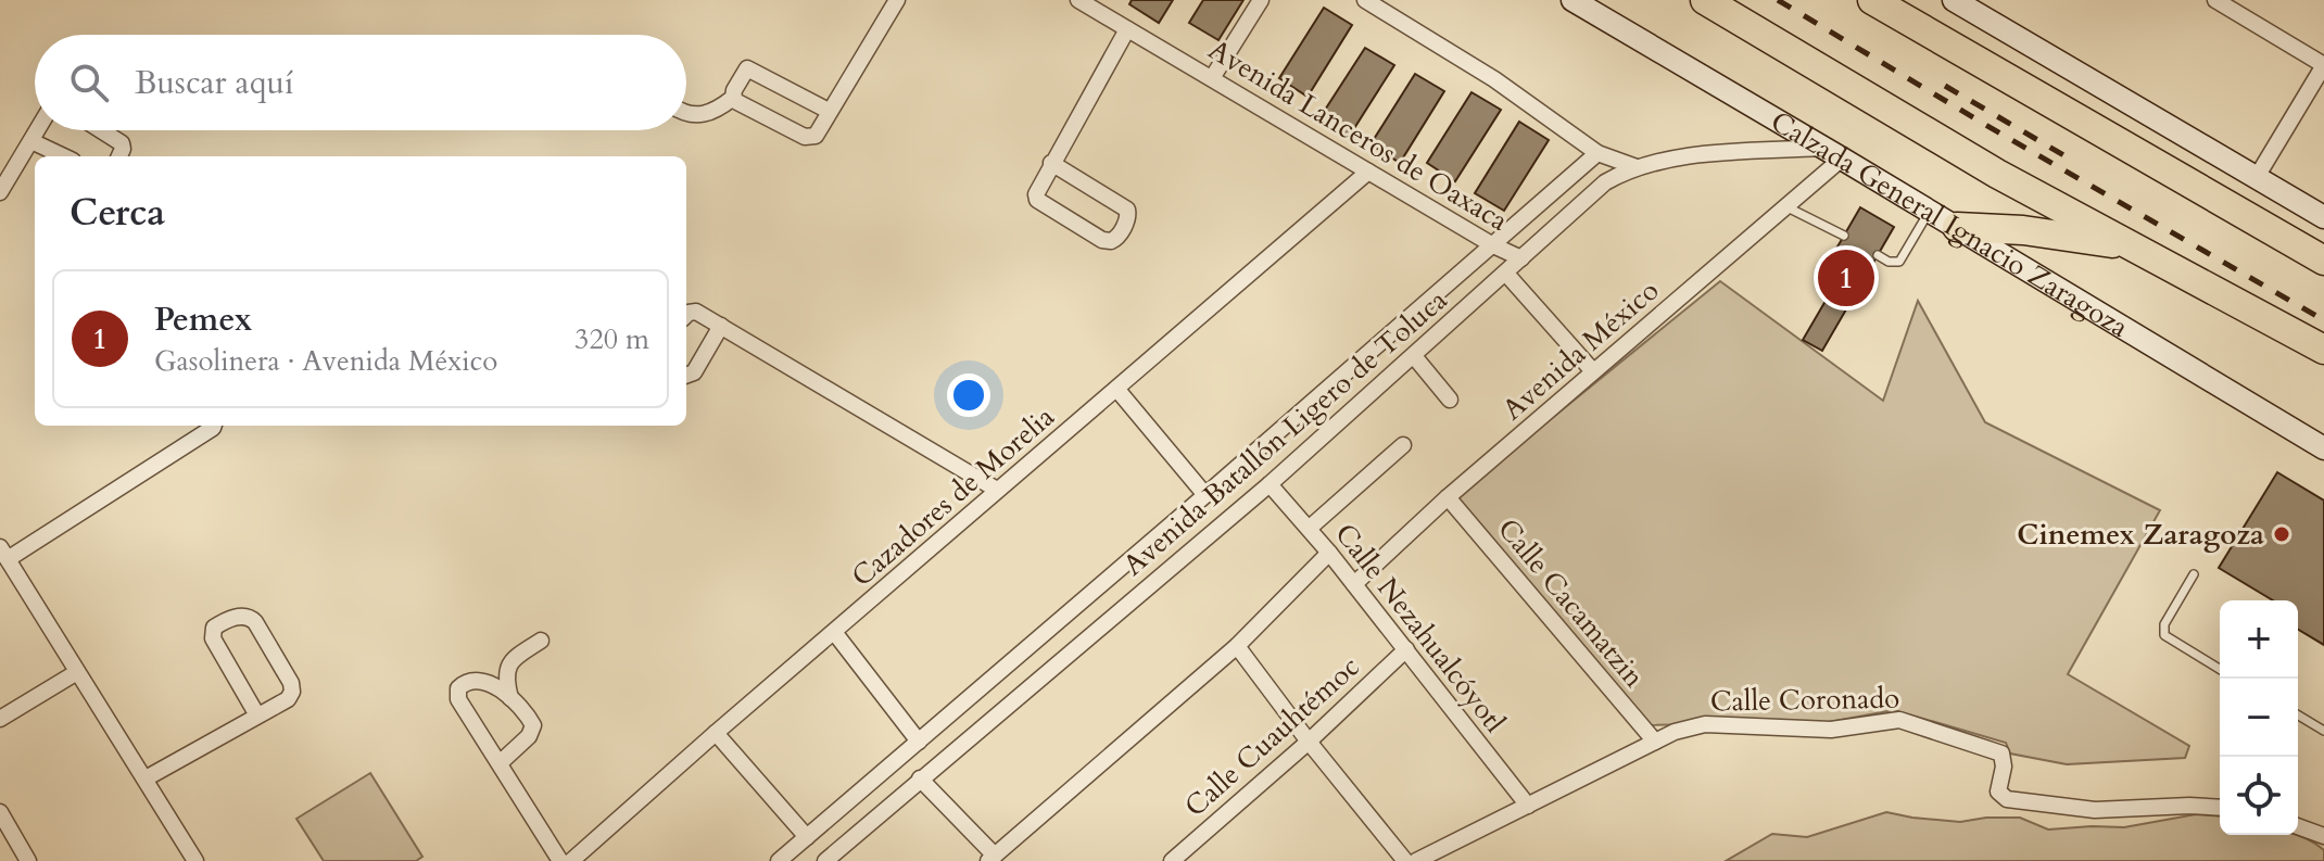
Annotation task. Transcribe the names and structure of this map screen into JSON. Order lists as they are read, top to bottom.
{
  "streets": {
    "main road": ["Calzada General Ignacio Zaragoza"],
    "street": [
      "Avenida Lanceros de Oaxaca",
      "Avenida México",
      "Avenida Batallón Ligero de Toluca",
      "Cazadores de Morelia",
      "Calle Cacamatzin",
      "Calle Nezahualcóyotl",
      "Calle Coronado",
      "Calle Cuauhtémoc"
    ]
  },
  "crossings": [
    ["Avenida Lanceros de Oaxaca", "Avenida Batallón Ligero de Toluca"],
    ["Avenida Lanceros de Oaxaca", "Cazadores de Morelia"],
    ["Calzada General Ignacio Zaragoza", "Avenida México"],
    ["Calzada General Ignacio Zaragoza", "Avenida Batallón Ligero de Toluca"],
    ["Avenida México", "Avenida Batallón Ligero de Toluca"],
    ["Avenida México", "Calle Cacamatzin"],
    ["Avenida México", "Calle Nezahualcóyotl"],
    ["Avenida Batallón Ligero de Toluca", "Calle Nezahualcóyotl"],
    ["Calle Cacamatzin", "Calle Coronado"],
    ["Calle Nezahualcóyotl", "Calle Coronado"],
    ["Calle Nezahualcóyotl", "Calle Cuauhtémoc"]
  ],
  "places": ["Cinemex Zaragoza"],
  "page": {
    "search": "Buscar aquí",
    "heading": "Cerca",
    "pins": "1",
    "list": [
      {
        "mark": "1",
        "name": "Pemex",
        "note": "Gasolinera · Avenida México",
        "value": "320 m"
      }
    ],
    "map_buttons": ["+", "−"]
  }
}
